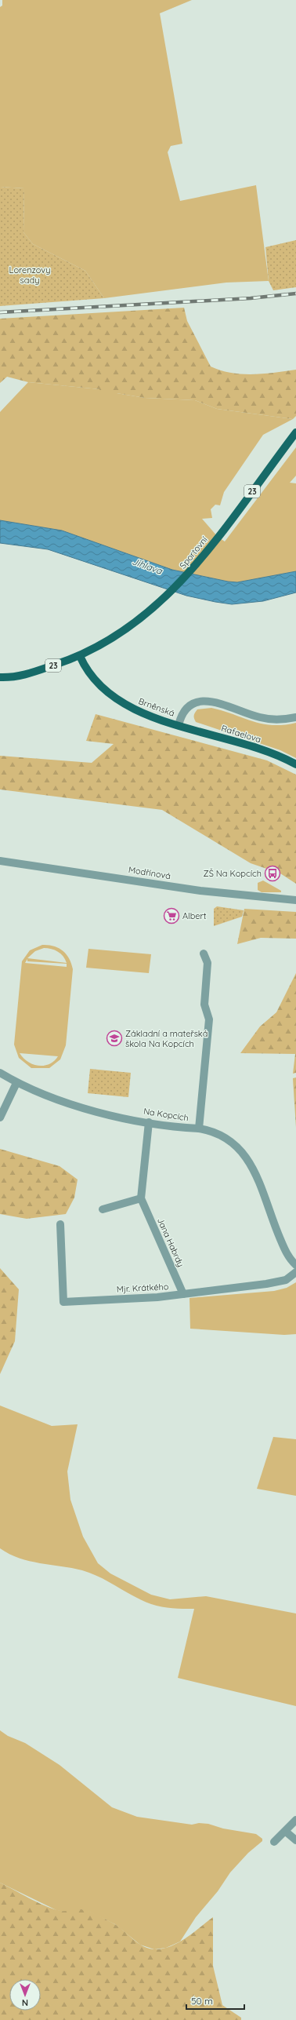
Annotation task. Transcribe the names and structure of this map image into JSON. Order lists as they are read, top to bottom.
{
  "streets": {
    "main road": [
      "23",
      "Sportovní",
      "Brněnská",
      "Rafaelova"
    ],
    "street": [
      "Modřínová",
      "Na Kopcích",
      "Jana Habrdy",
      "Mjr. Krátkého"
    ]
  },
  "crossings": [
    ["23", "Sportovní"],
    ["23", "Brněnská"],
    ["Sportovní", "Brněnská"],
    ["Brněnská", "Rafaelova"],
    ["Na Kopcích", "Jana Habrdy"],
    ["Jana Habrdy", "Mjr. Krátkého"]
  ],
  "water": ["Jihlava"],
  "parks": ["Lorenzovy sady"],
  "places": {
    "bus stop": ["ZŠ Na Kopcích"],
    "supermarket": ["Albert"],
    "school or university": ["Základní a mateřská škola Na Kopcích"]
  },
  "scale_bar": "50 m",
  "north": "bottom"
}
